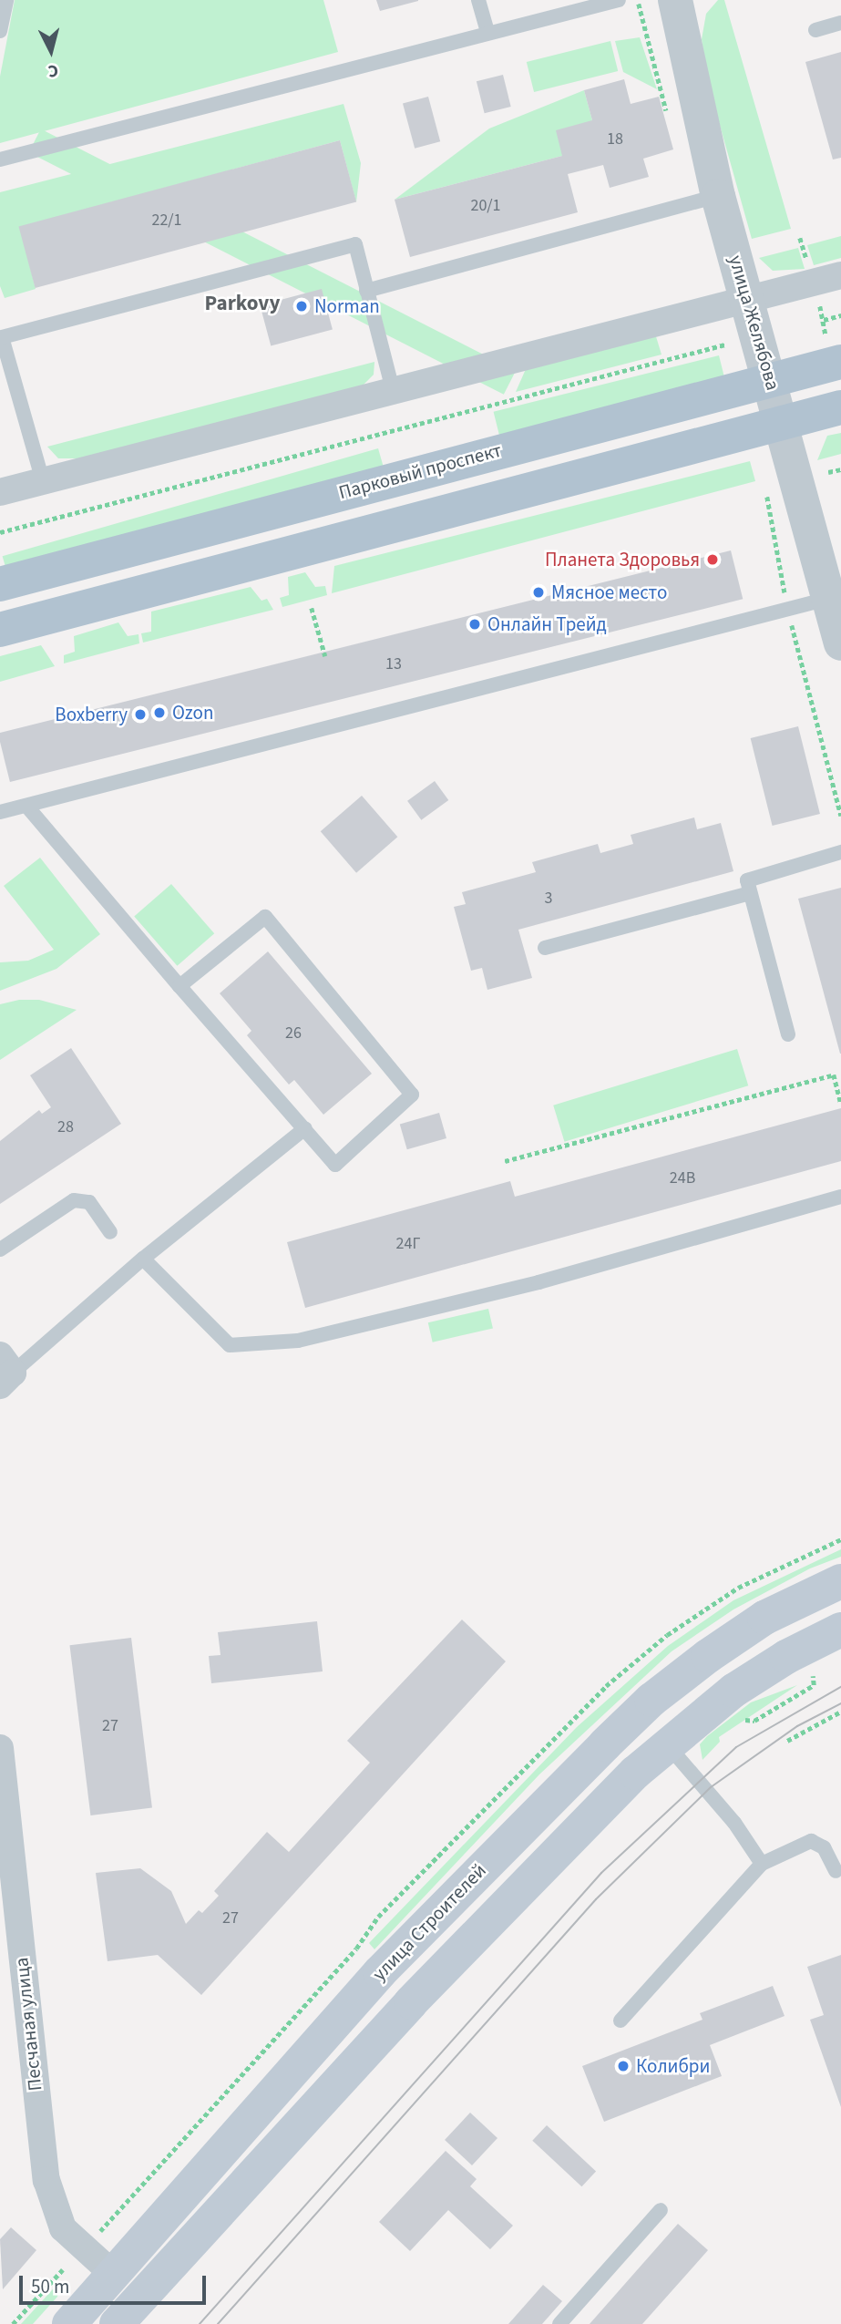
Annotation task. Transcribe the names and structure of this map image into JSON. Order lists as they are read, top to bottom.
{
  "streets": {
    "main road": ["Парковый проспект", "улица Строителей"],
    "street": ["улица Желябова", "Песчаная улица"]
  },
  "crossings": [
    ["улица Желябова", "Парковый проспект"],
    ["улица Строителей", "Песчаная улица"]
  ],
  "districts": ["Parkovy"],
  "places": [
    "Norman",
    "Планета Здоровья",
    "Мясное место",
    "Онлайн Трейд",
    "Ozon",
    "Boxberry",
    "Колибри"
  ],
  "house_numbers": [
    "18",
    "20/1",
    "22/1",
    "13",
    "3",
    "26",
    "28",
    "24В",
    "24Г",
    "27",
    "27"
  ],
  "scale_bar": "50 m",
  "north": "bottom"
}
